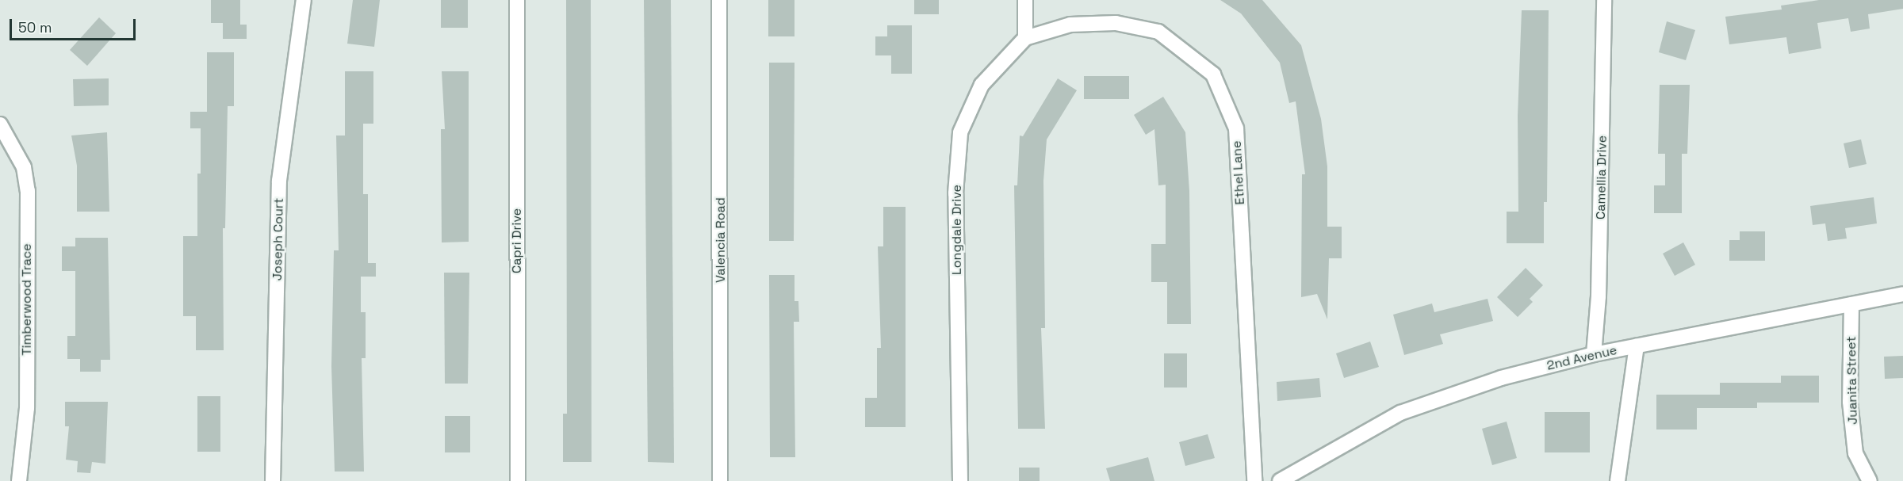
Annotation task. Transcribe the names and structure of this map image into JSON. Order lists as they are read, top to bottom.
{
  "streets": {
    "street": [
      "Ethel Lane",
      "Camellia Drive",
      "Longdale Drive",
      "Joseph Court",
      "Valencia Road",
      "Capri Drive",
      "Timberwood Trace",
      "2nd Avenue",
      "Juanita Street"
    ]
  },
  "crossings": [
    ["Ethel Lane", "Longdale Drive"],
    ["Camellia Drive", "2nd Avenue"],
    ["2nd Avenue", "Juanita Street"]
  ],
  "scale_bar": "50 m"
}
